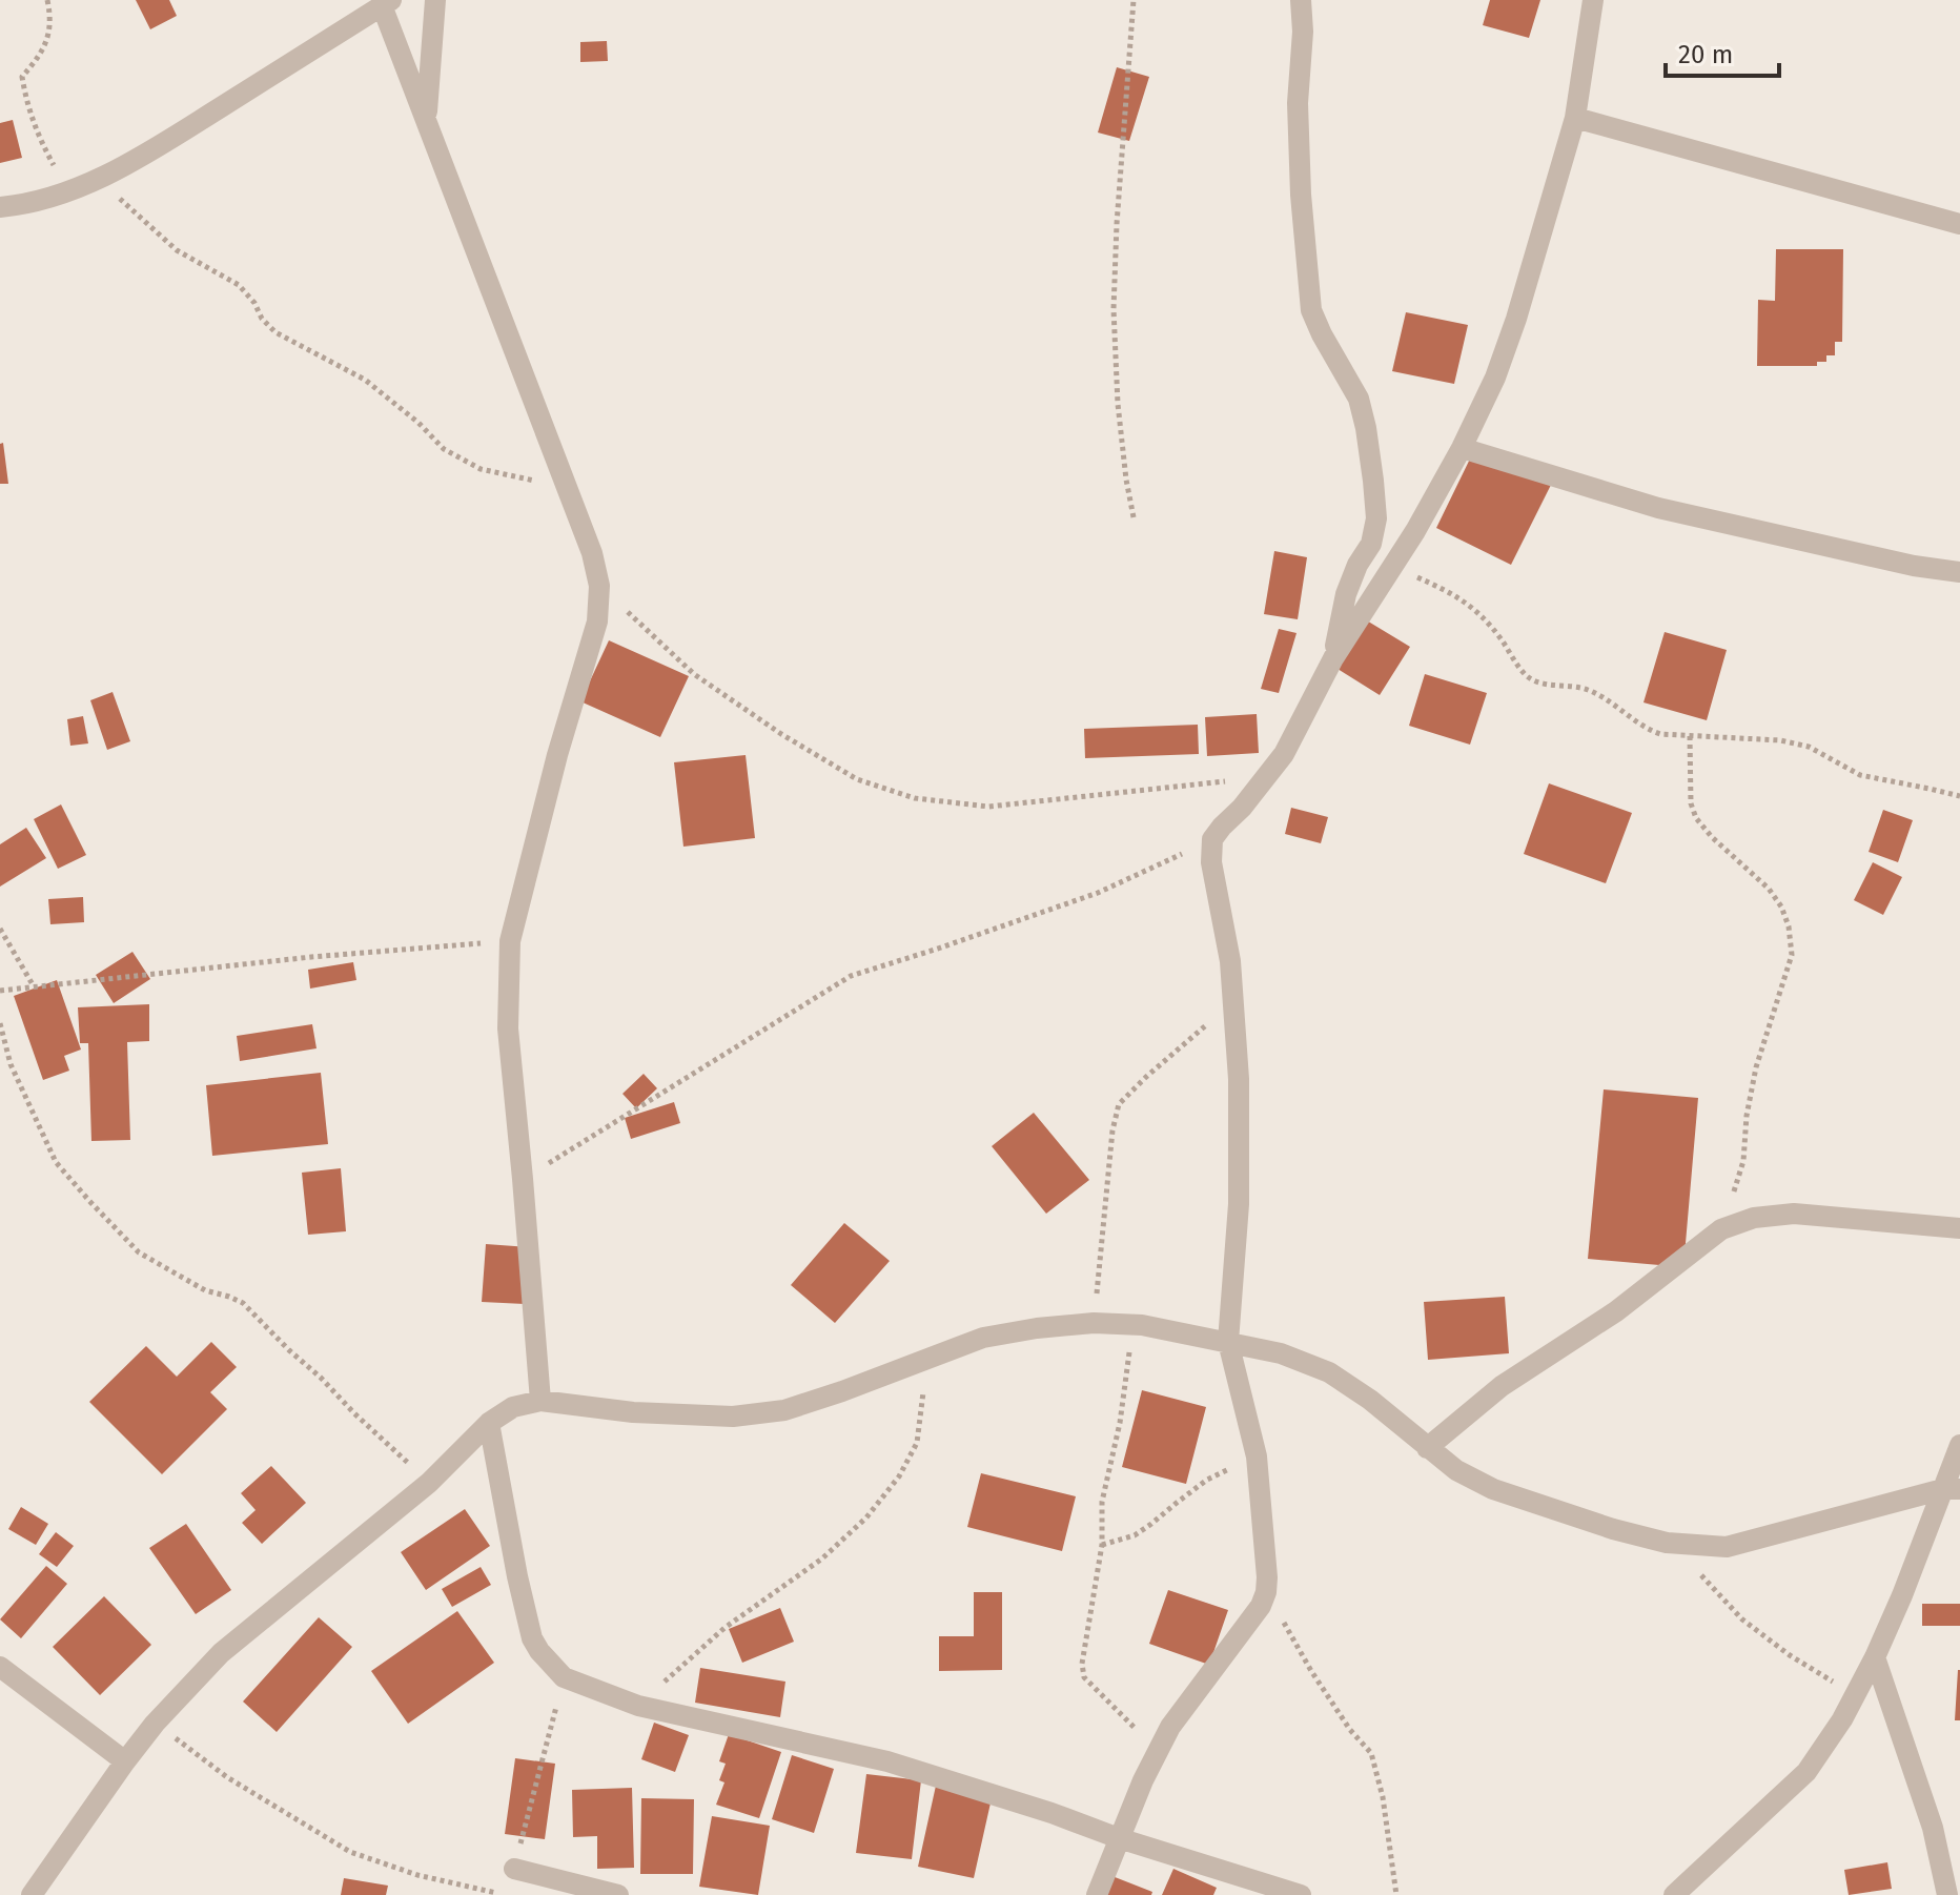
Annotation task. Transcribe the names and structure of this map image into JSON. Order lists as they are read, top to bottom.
{
  "scale_bar": "20 m"
}
